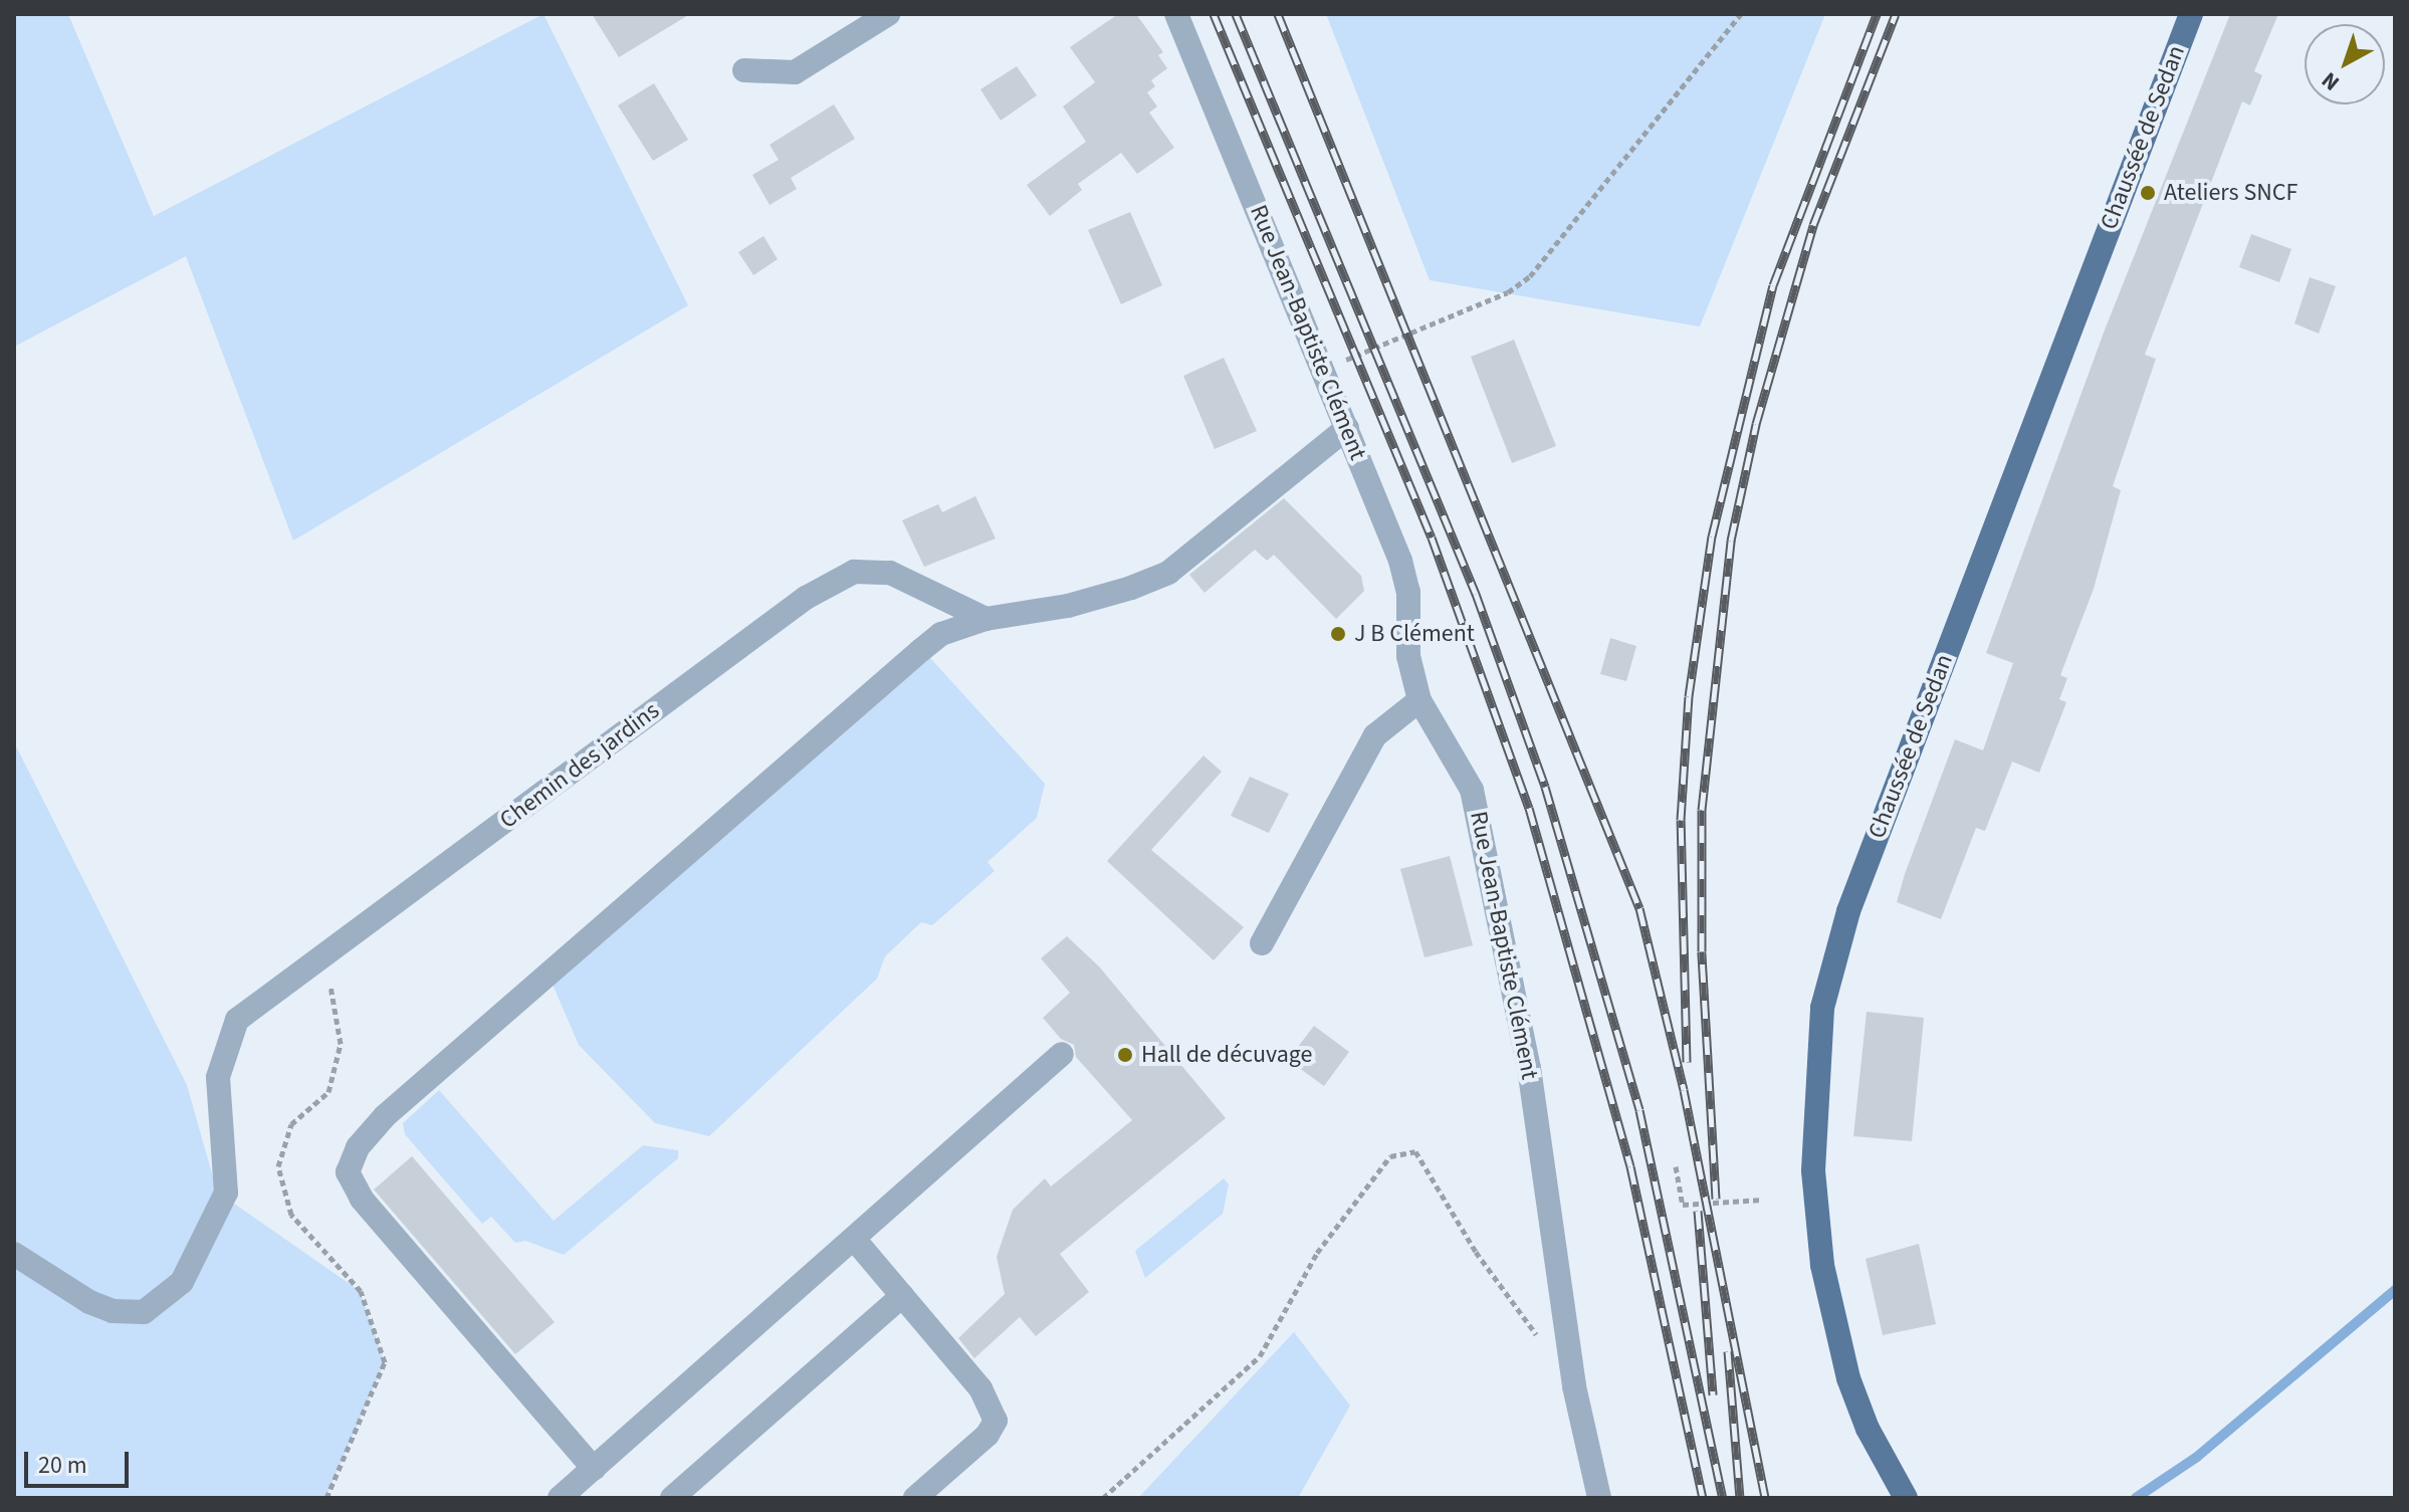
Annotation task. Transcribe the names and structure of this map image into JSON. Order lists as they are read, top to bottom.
{
  "streets": {
    "main road": ["Chaussée de Sedan"],
    "street": ["Rue Jean-Baptiste Clément", "Chemin des jardins"]
  },
  "places": ["Ateliers SNCF", "J B Clément", "Hall de décuvage"],
  "scale_bar": "20 m",
  "north": "bottom left"
}
